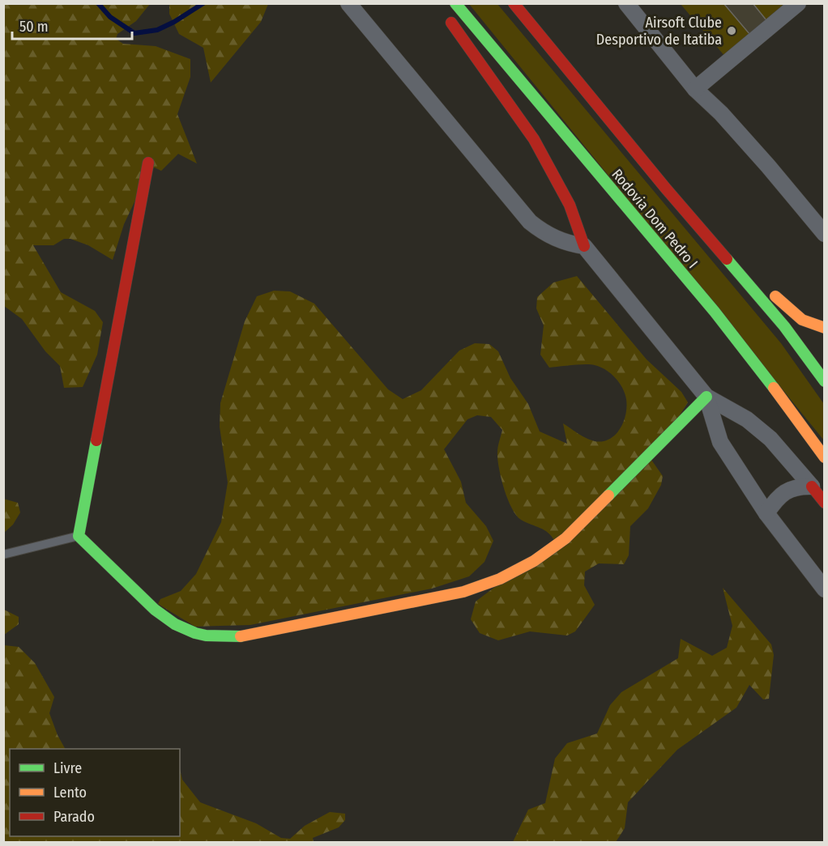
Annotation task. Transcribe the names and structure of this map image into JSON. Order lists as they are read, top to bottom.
{
  "streets": {
    "main road": ["Rodovia Dom Pedro I"]
  },
  "places": ["Airsoft Clube Desportivo de Itatiba"],
  "legend": ["Livre", "Lento", "Parado"],
  "scale_bar": "50 m"
}
